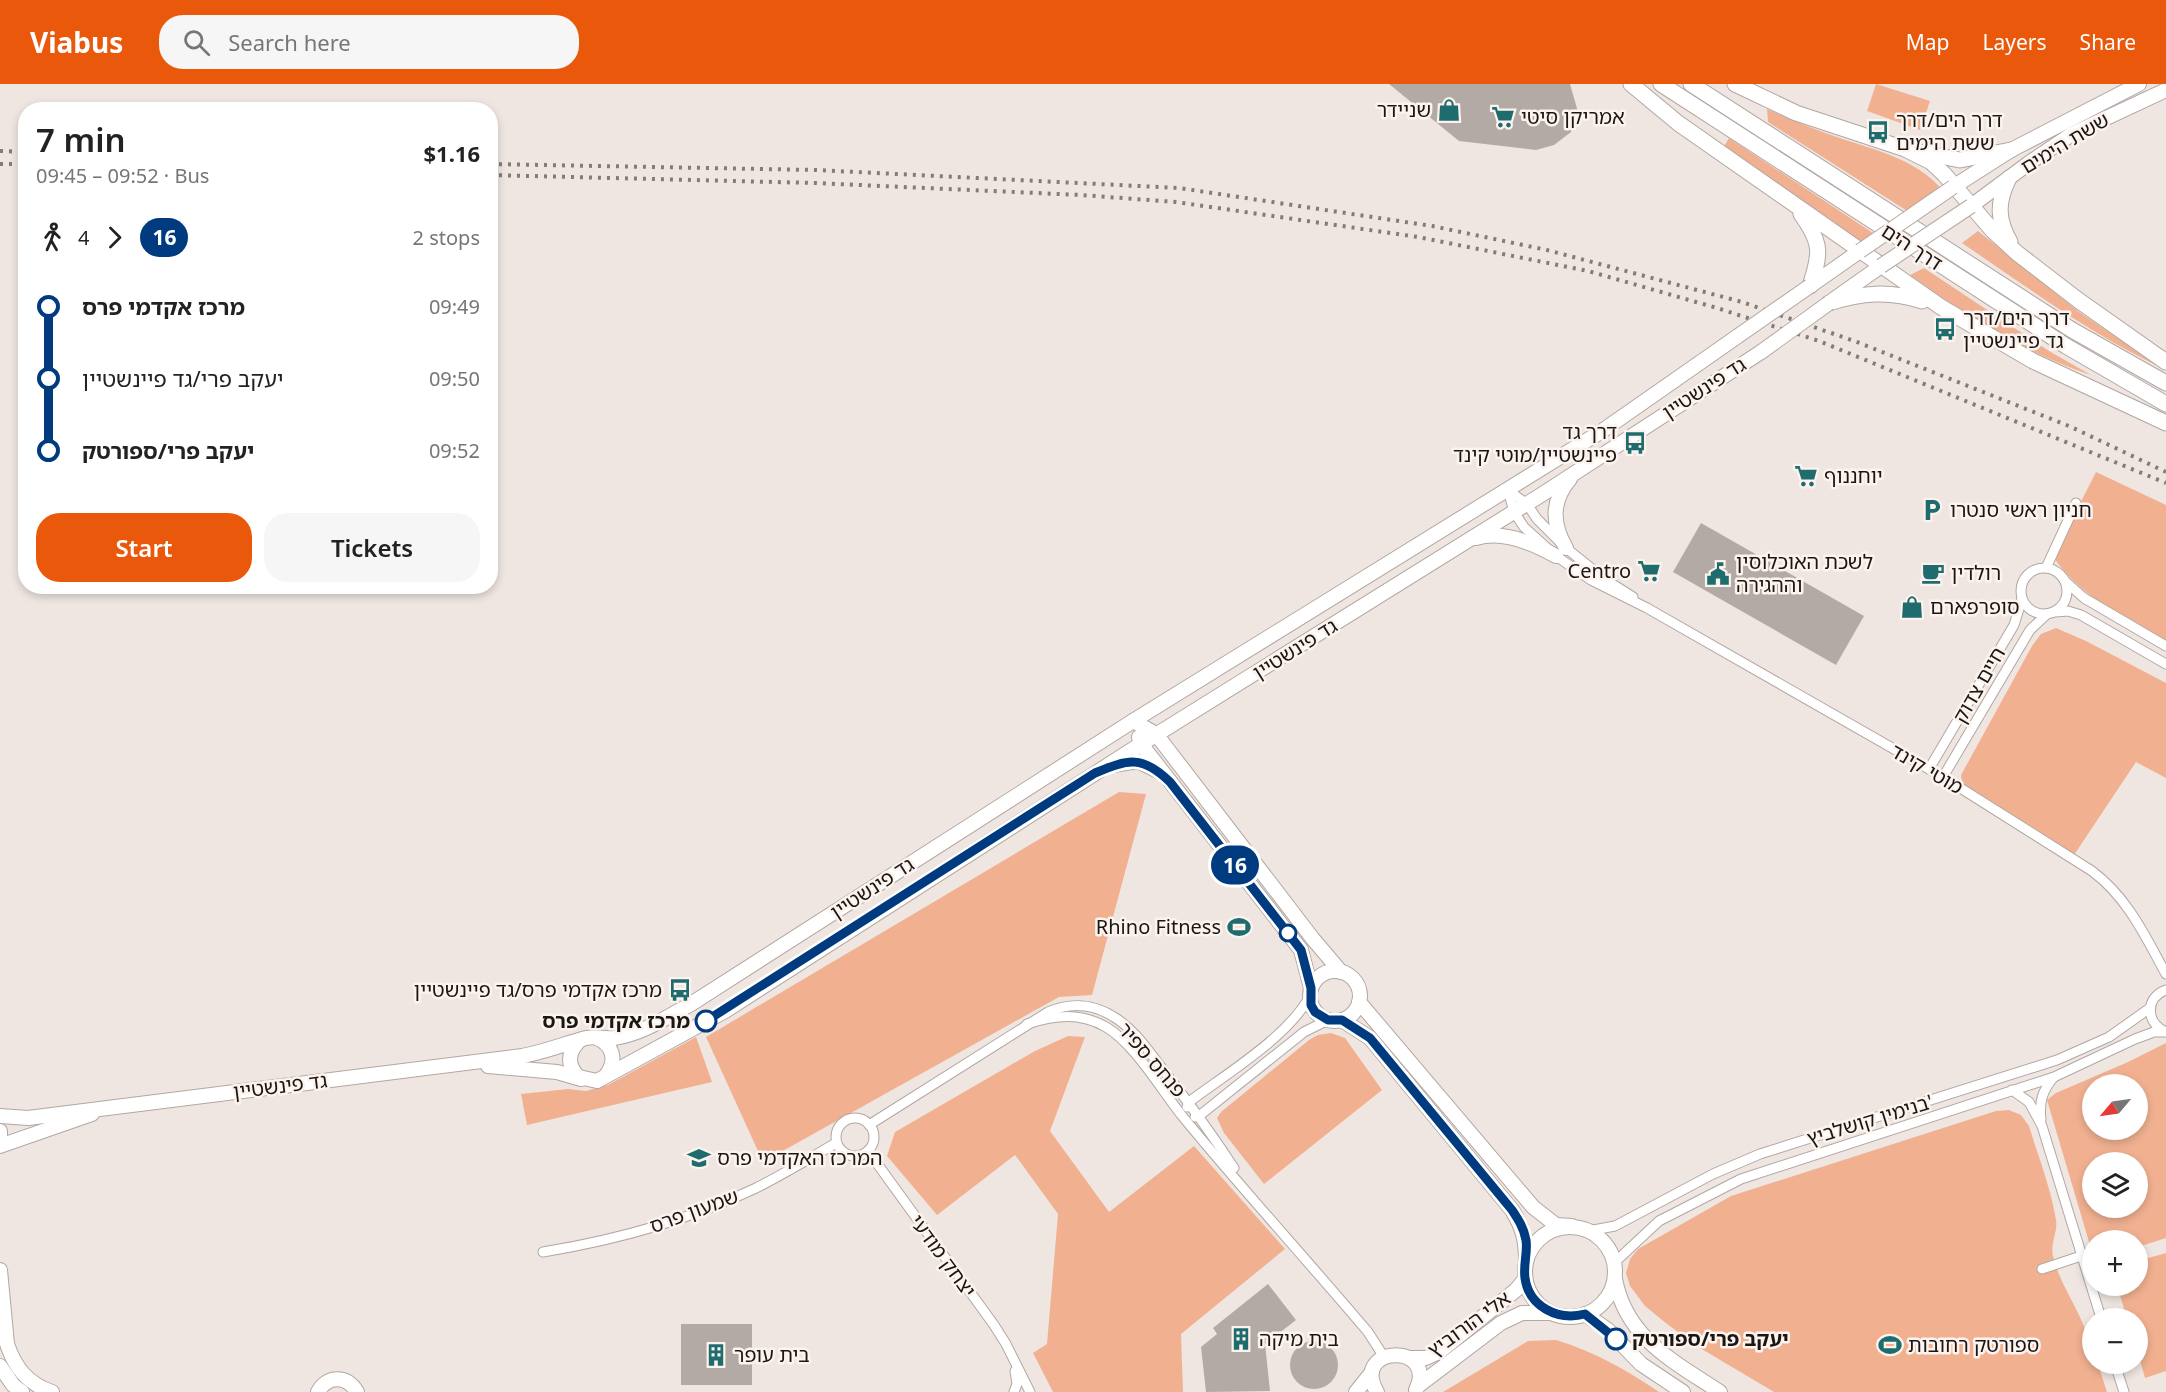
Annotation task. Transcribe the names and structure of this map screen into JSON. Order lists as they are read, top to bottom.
{
  "streets": {
    "main road": ["דרך הים"],
    "street": [
      "ששת הימים",
      "גד פינשטיין",
      "חיים צדוק",
      "מוטי קינד",
      "פנחס ספיר",
      "בנימין קושלביץ'",
      "שמעון פרס",
      "יצחק מודעי",
      "אלי הורוביץ"
    ]
  },
  "crossings": [
    ["ששת הימים", "גד פינשטיין"],
    ["גד פינשטיין", "מוטי קינד"],
    ["חיים צדוק", "מוטי קינד"],
    ["פנחס ספיר", "אלי הורוביץ"],
    ["בנימין קושלביץ'", "אלי הורוביץ"],
    ["שמעון פרס", "יצחק מודעי"]
  ],
  "places": {
    "shop": ["שניידר", "סופרפארם"],
    "supermarket": ["אמריקן סיטי", "יוחננוף", "Centro"],
    "bus stop": [
      "דרך הים/דרך ששת הימים",
      "דרך הים/דרך גד פיינשטיין",
      "דרך גד פיינשטיין/מוטי קינד",
      "מרכז אקדמי פרס/גד פיינשטיין"
    ],
    "parking": ["חניון ראשי סנטרו"],
    "cafe": ["רולדין"],
    "public building": ["לשכת האוכלוסין וההגירה"],
    "sports": ["Rhino Fitness", "ספורטק רחובות"],
    "other": ["מרכז אקדמי פרס", "יעקב פרי/ספורטק"],
    "school or university": ["המרכז האקדמי פרס"],
    "building": ["בית מיקה", "בית עופר"]
  },
  "lines": ["bus line 16"],
  "north": "bottom left",
  "page": {
    "header": "Viabus",
    "search": "Search here",
    "nav": ["Map", "Layers", "Share"],
    "on_map": "16",
    "heading": ["7 min", "09:45 – 09:52 · Bus", "$1.16"],
    "legs": ["4", "16", "2 stops"],
    "list": [
      {
        "name": "מרכז אקדמי פרס",
        "value": "09:49"
      },
      {
        "name": "יעקב פרי/גד פיינשטיין",
        "value": "09:50"
      },
      {
        "name": "יעקב פרי/ספורטק",
        "value": "09:52"
      }
    ],
    "buttons": ["Start", "Tickets"],
    "map_buttons": ["+", "−"]
  }
}
